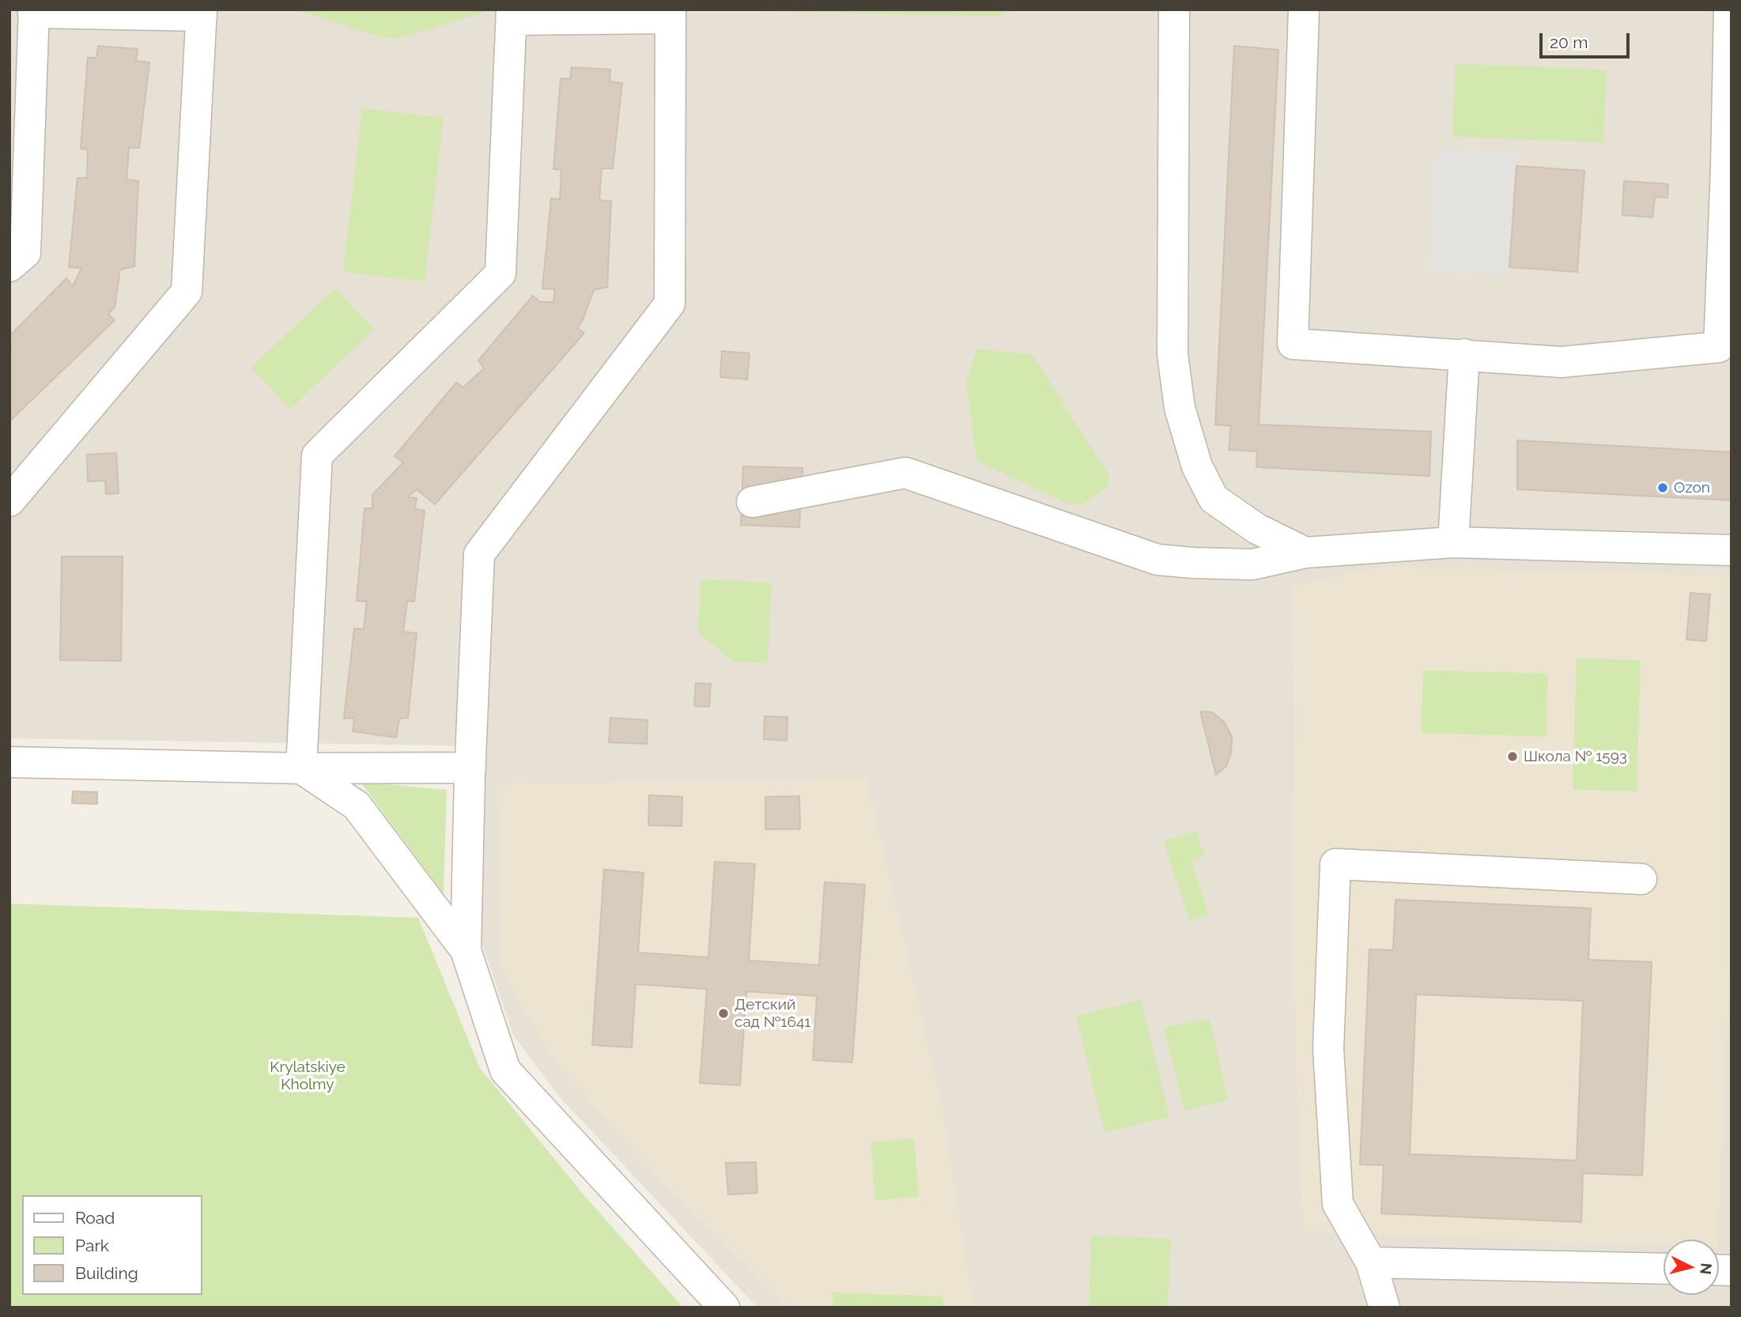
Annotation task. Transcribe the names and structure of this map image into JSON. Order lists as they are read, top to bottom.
{
  "parks": ["Krylatskiye Kholmy"],
  "places": ["Ozon", "Школа № 1593", "Детский сад №1641"],
  "legend": ["Road", "Park", "Building"],
  "scale_bar": "20 m",
  "north": "right"
}
